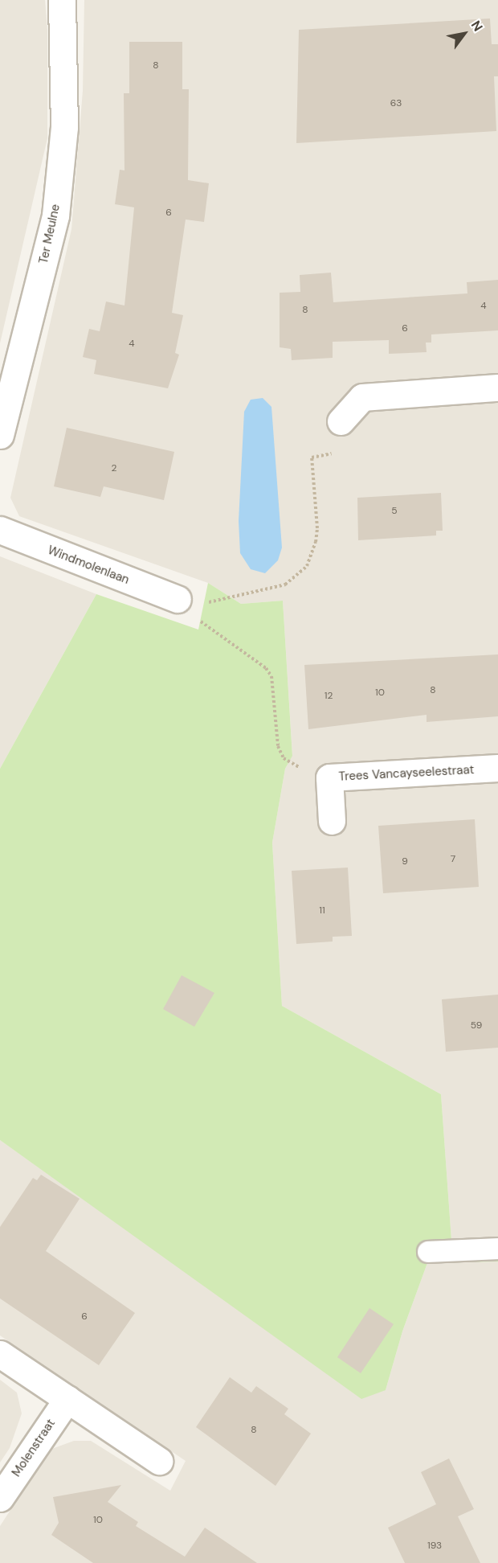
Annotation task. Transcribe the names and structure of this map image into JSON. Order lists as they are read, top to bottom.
{
  "streets": {
    "street": [
      "Ter Meulne",
      "Windmolenlaan",
      "Trees Vancayseelestraat",
      "Molenstraat"
    ]
  },
  "house_numbers": [
    "8",
    "63",
    "6",
    "4",
    "8",
    "6",
    "4",
    "2",
    "5",
    "8",
    "10",
    "12",
    "7",
    "9",
    "11",
    "59",
    "6",
    "8",
    "10",
    "193"
  ],
  "north": "top right"
}
